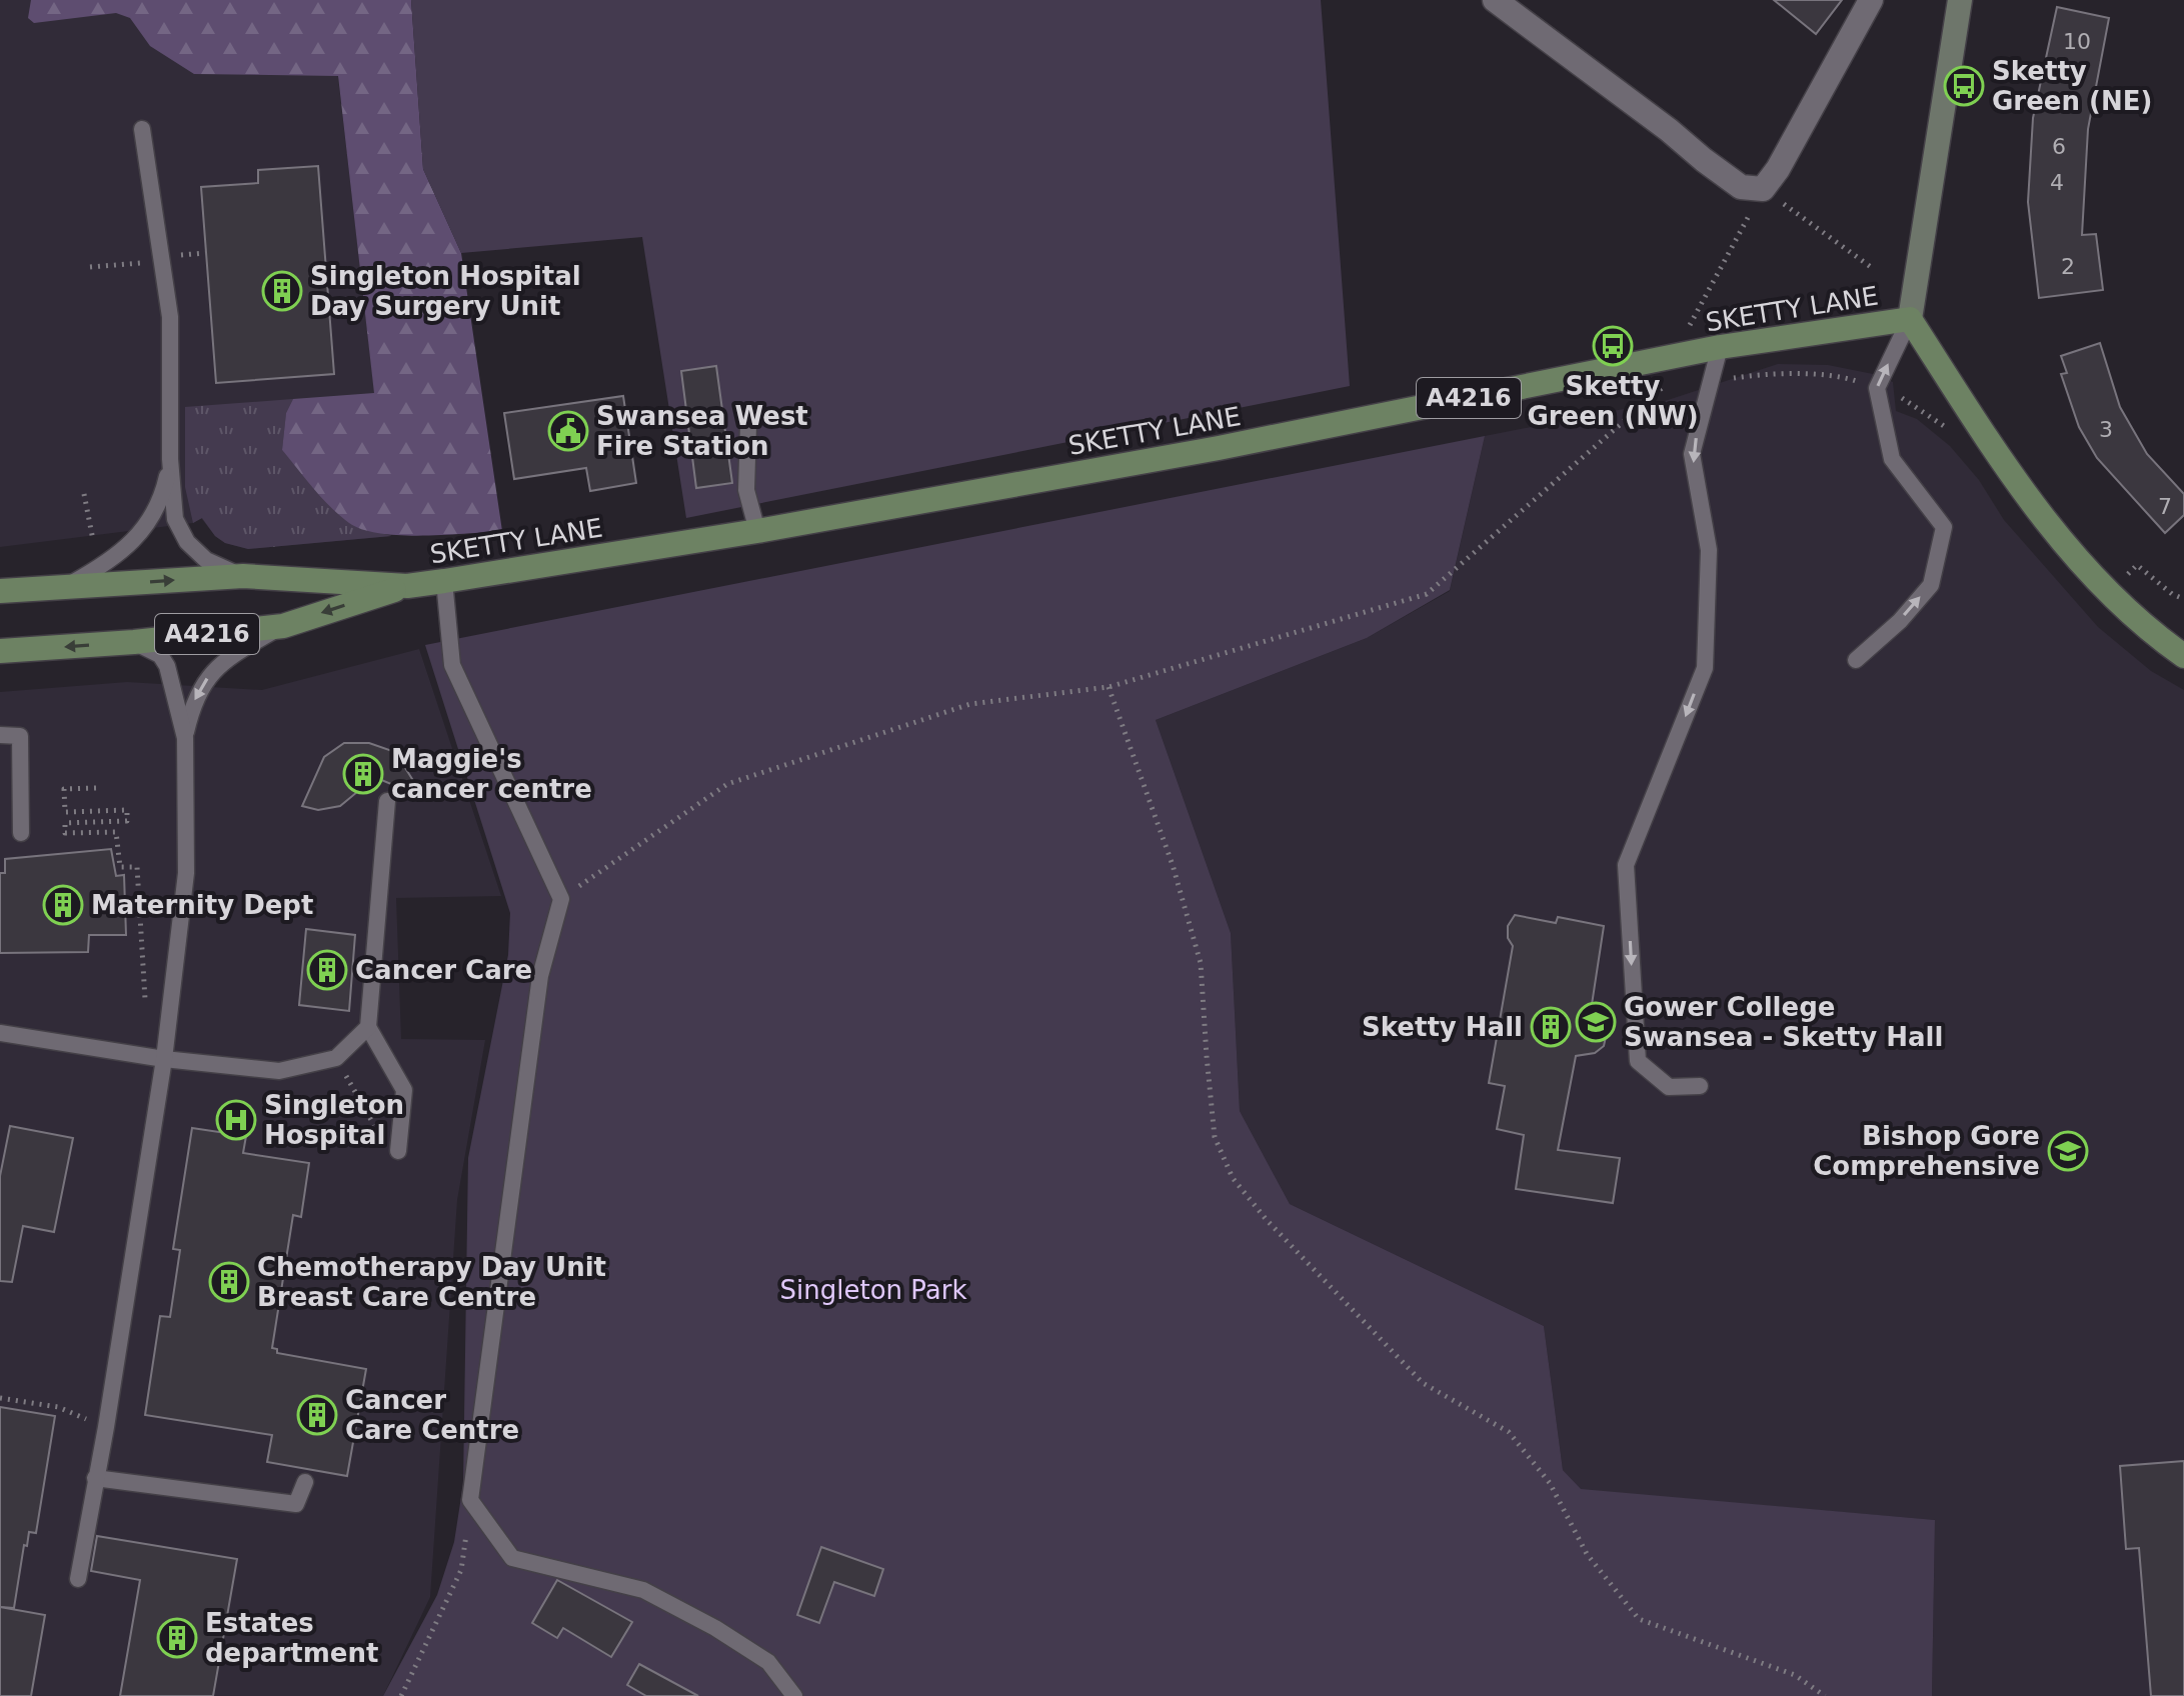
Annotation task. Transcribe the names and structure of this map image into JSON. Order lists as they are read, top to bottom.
{
  "streets": {
    "main road": ["SKETTY LANE", "A4216"]
  },
  "parks": ["Singleton Park"],
  "places": {
    "bus stop": ["Sketty Green (NE)", "Sketty Green (NW)"],
    "building": [
      "Singleton Hospital Day Surgery Unit",
      "Maggie's cancer centre",
      "Maternity Dept",
      "Cancer Care",
      "Sketty Hall",
      "Chemotherapy Day Unit Breast Care Centre",
      "Cancer Care Centre",
      "Estates department"
    ],
    "public building": ["Swansea West Fire Station"],
    "school or university": ["Gower College Swansea - Sketty Hall", "Bishop Gore Comprehensive"],
    "hospital": ["Singleton Hospital"]
  },
  "house_numbers": [
    "10",
    "6",
    "4",
    "2",
    "3",
    "7"
  ]
}
